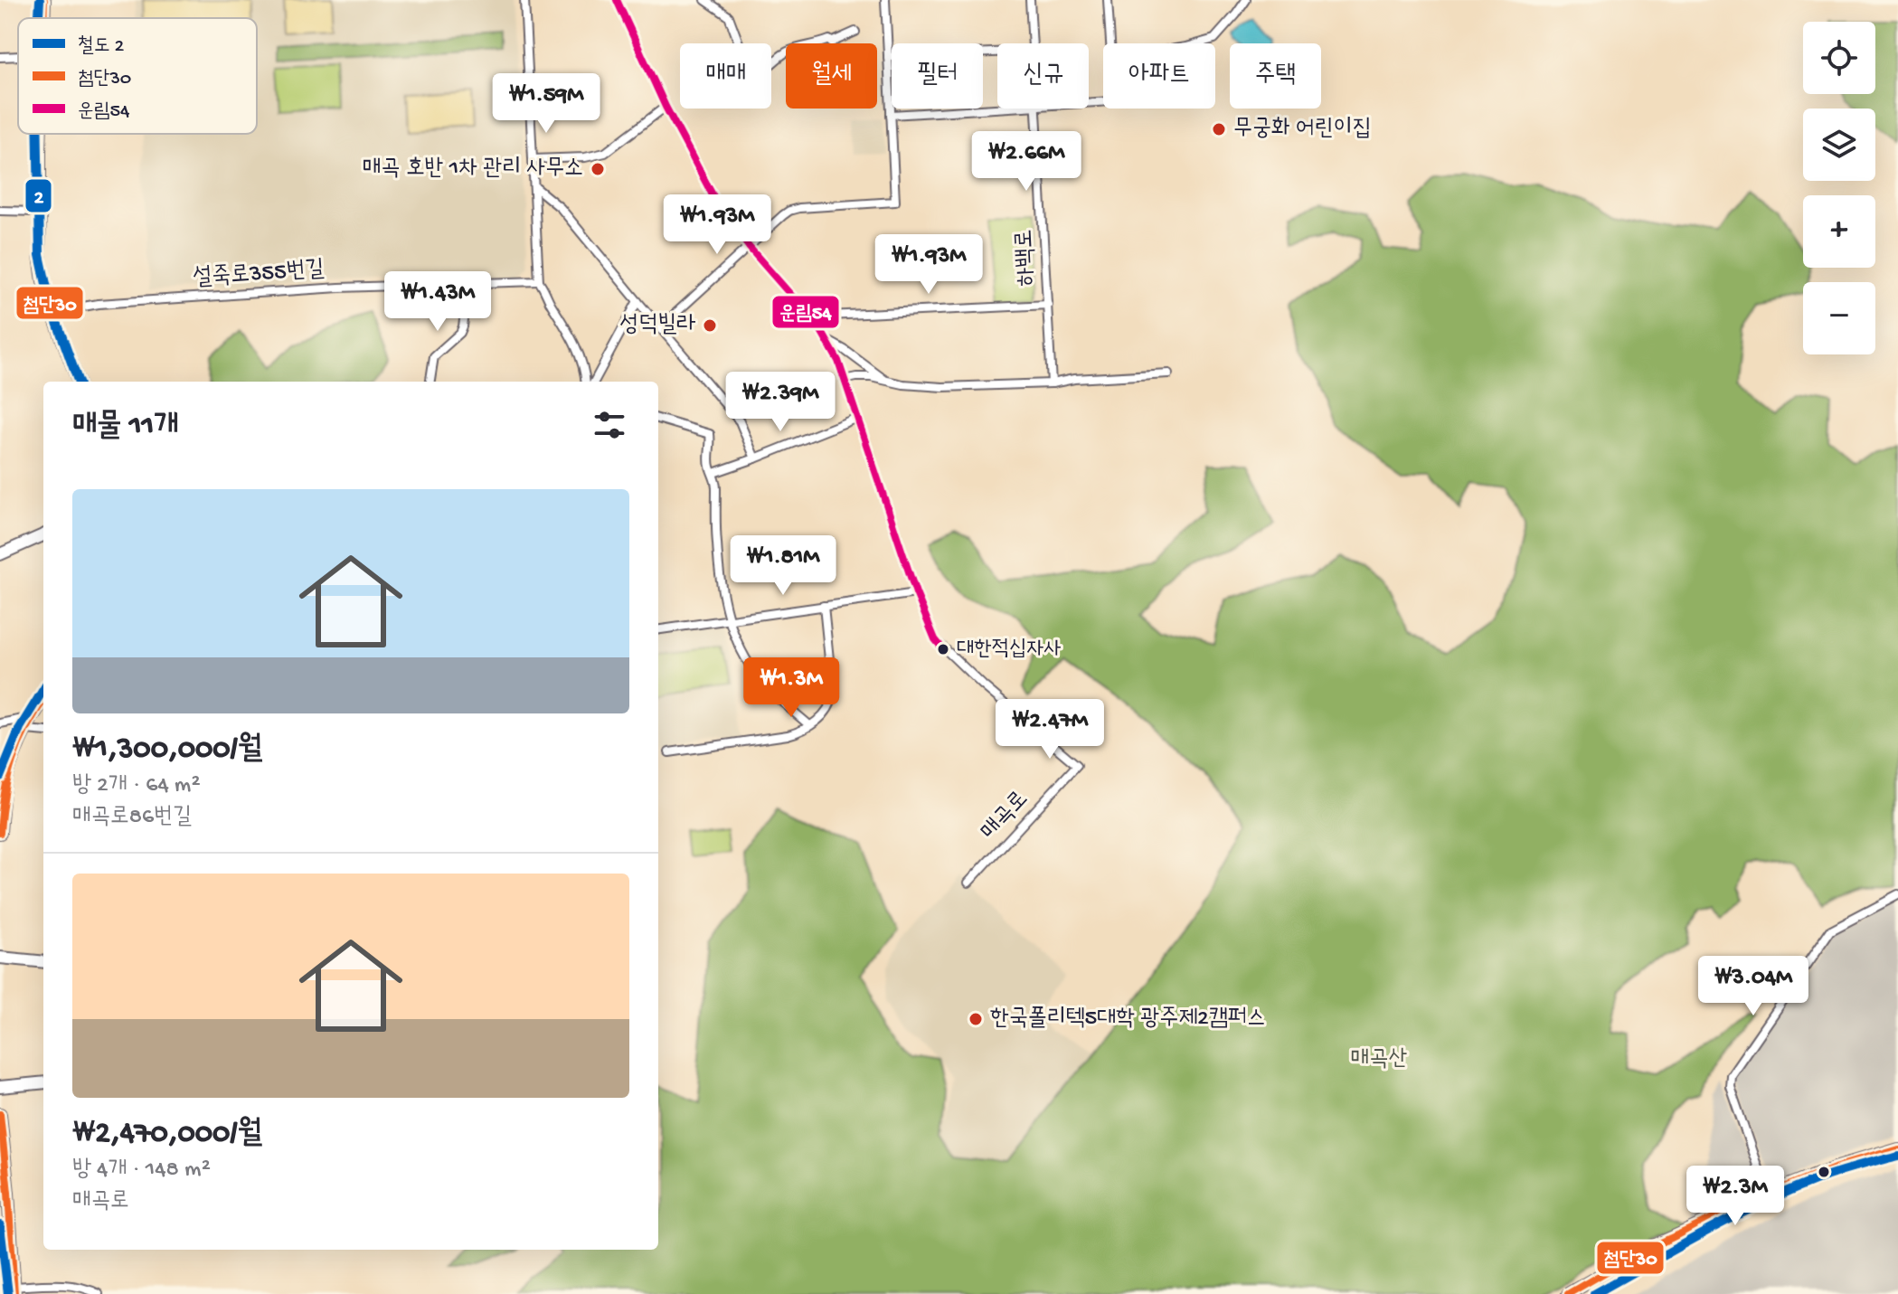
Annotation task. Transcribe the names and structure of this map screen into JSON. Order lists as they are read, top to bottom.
{
  "streets": {
    "street": ["하백로", "설죽로355번길", "매곡로"]
  },
  "crossings": [
    ["하백로", "매곡로"]
  ],
  "parks": ["매곡산"],
  "places": [
    "무궁화 어린이집",
    "매곡 호반 1차 관리 사무소",
    "성덕빌라",
    "대한적십자사",
    "한국폴리텍5대학 광주제2캠퍼스"
  ],
  "lines": ["rail line 2", "transit line 첨단30", "transit line 운림54"],
  "legend": ["철도 2", "첨단30", "운림54"],
  "page": {
    "map_buttons": ["+", "−"],
    "chip": [
      "매매",
      "월세",
      "필터",
      "신규",
      "아파트",
      "주택"
    ],
    "price": [
      "₩1.59M",
      "₩2.66M",
      "₩1.93M",
      "₩1.93M",
      "₩1.43M",
      "₩2.39M",
      "₩1.81M",
      "₩1.3M",
      "₩2.47M",
      "₩3.04M",
      "₩2.3M"
    ],
    "heading": "매물 11개",
    "list": [
      {
        "name": "₩1,300,000/월",
        "note": "방 2개 · 64 m² · 매곡로86번길"
      },
      {
        "name": "₩2,470,000/월",
        "note": "방 4개 · 148 m² · 매곡로"
      }
    ]
  }
}
